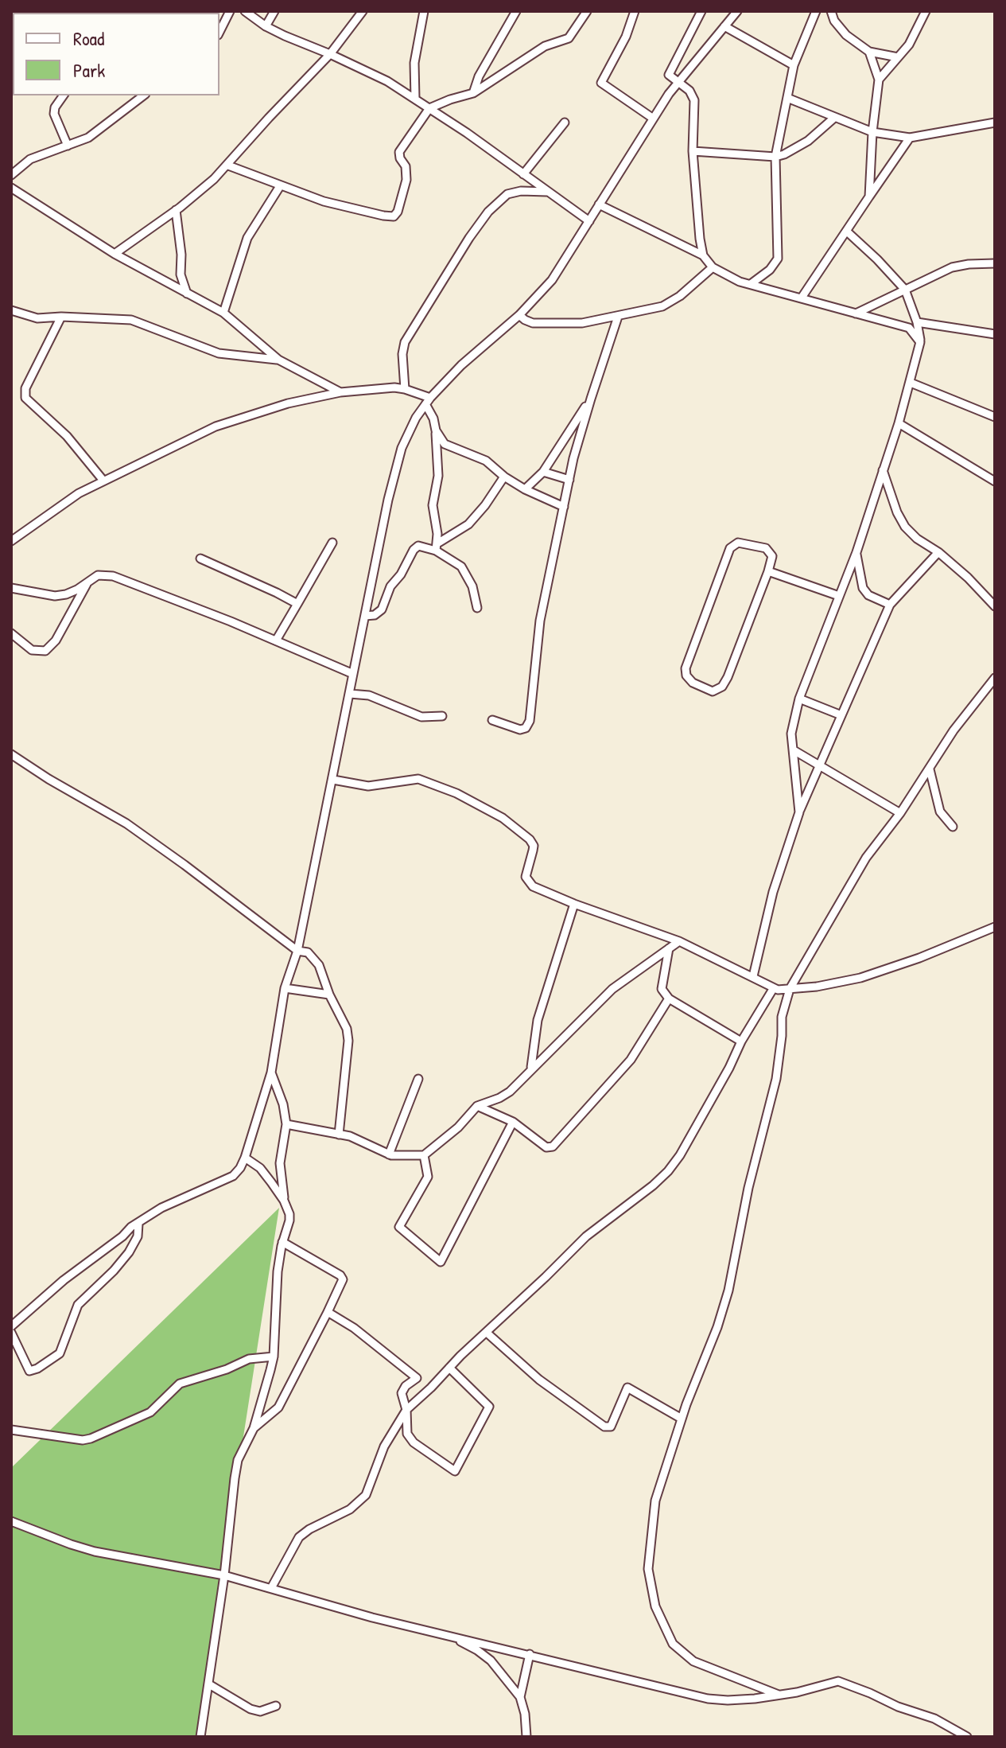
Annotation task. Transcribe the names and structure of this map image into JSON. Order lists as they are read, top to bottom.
{
  "legend": ["Road", "Park"]
}
